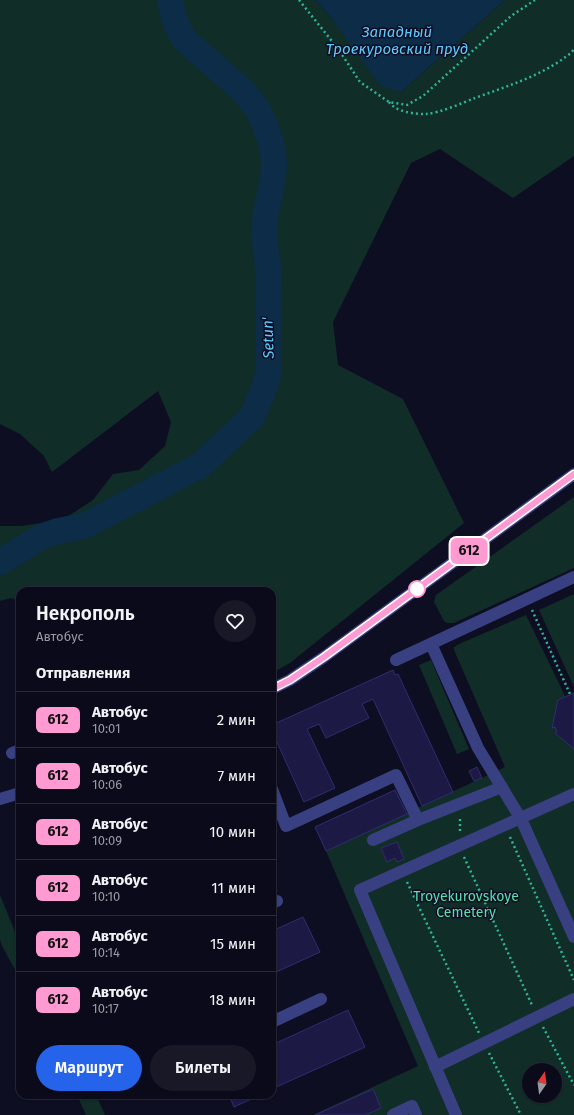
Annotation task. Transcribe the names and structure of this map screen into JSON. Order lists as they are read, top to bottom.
{
  "water": ["Западный Троекуровский пруд", "Setun'"],
  "parks": ["Troyekurovskoye Cemetery"],
  "lines": ["bus line 612"],
  "north": "top",
  "page": {
    "on_map": "612",
    "heading": [
      ["Некрополь", "Автобус"],
      "Отправления"
    ],
    "list": [
      {
        "mark": "612",
        "name": "Автобус",
        "note": "10:01",
        "value": "2 мин"
      },
      {
        "mark": "612",
        "name": "Автобус",
        "note": "10:06",
        "value": "7 мин"
      },
      {
        "mark": "612",
        "name": "Автобус",
        "note": "10:09",
        "value": "10 мин"
      },
      {
        "mark": "612",
        "name": "Автобус",
        "note": "10:10",
        "value": "11 мин"
      },
      {
        "mark": "612",
        "name": "Автобус",
        "note": "10:14",
        "value": "15 мин"
      },
      {
        "mark": "612",
        "name": "Автобус",
        "note": "10:17",
        "value": "18 мин"
      }
    ],
    "buttons": ["Маршрут", "Билеты"]
  }
}
